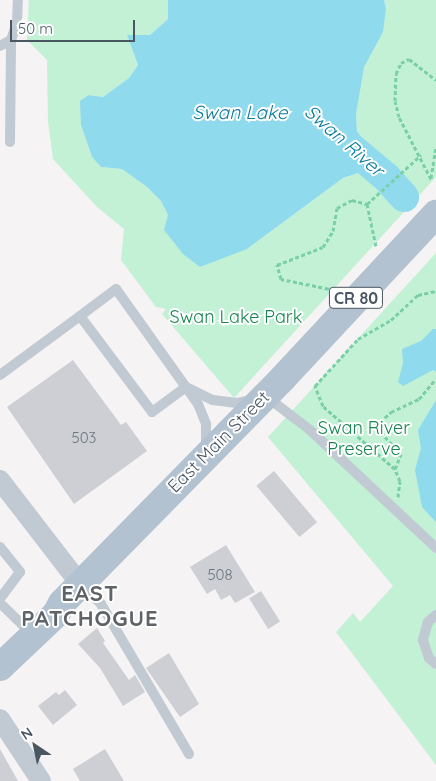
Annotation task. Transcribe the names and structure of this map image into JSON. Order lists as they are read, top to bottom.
{
  "streets": {
    "main road": ["CR 80", "East Main Street"]
  },
  "districts": ["EAST PATCHOGUE"],
  "water": ["Swan Lake", "Swan River"],
  "parks": ["Swan Lake Park", "Swan River Preserve"],
  "house_numbers": ["503", "508"],
  "scale_bar": "50 m",
  "north": "top left"
}
